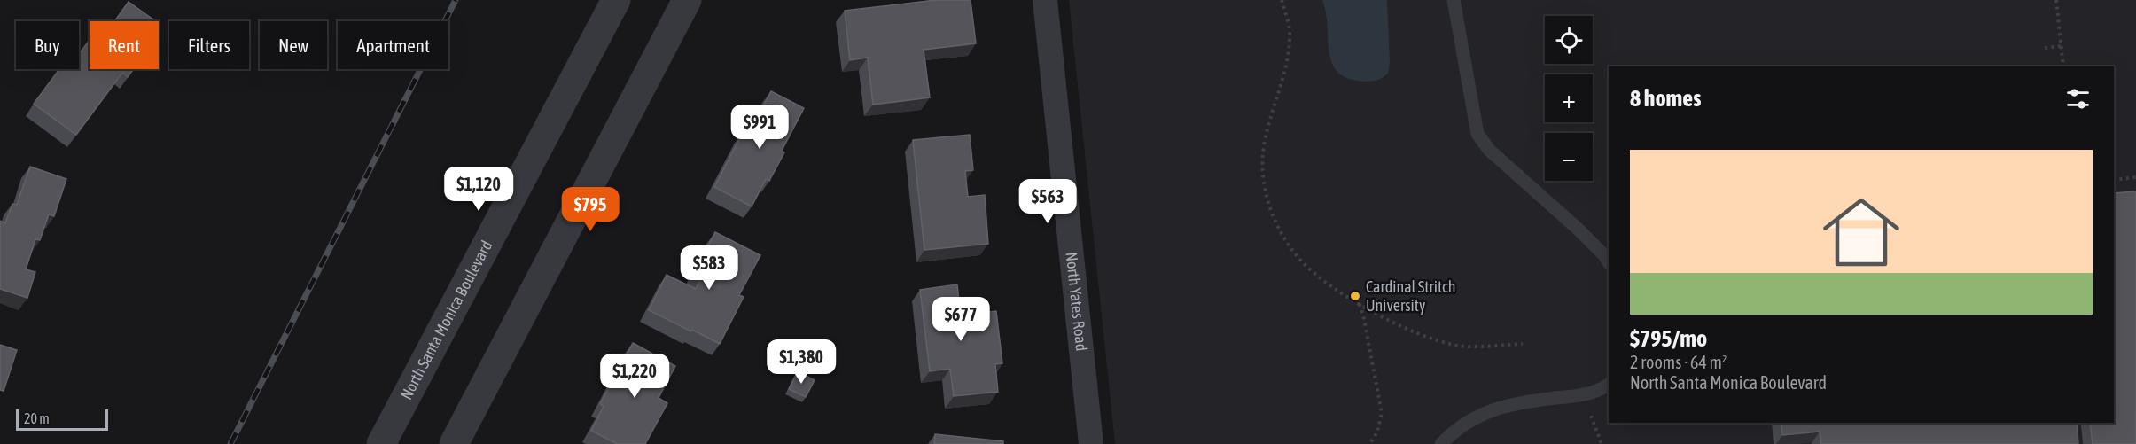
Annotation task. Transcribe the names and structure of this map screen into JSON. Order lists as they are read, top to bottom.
{
  "streets": {
    "street": ["North Yates Road", "North Santa Monica Boulevard"]
  },
  "places": ["Cardinal Stritch University"],
  "scale_bar": "20 m",
  "page": {
    "map_buttons": ["+", "−"],
    "chip": [
      "Buy",
      "Rent",
      "Filters",
      "New",
      "Apartment"
    ],
    "heading": "8 homes",
    "price": [
      "$991",
      "$1,120",
      "$563",
      "$795",
      "$583",
      "$677",
      "$1,380",
      "$1,220"
    ],
    "list": [
      {
        "name": "$795/mo",
        "note": "2 rooms · 64 m² · North Santa Monica Boulevard"
      }
    ],
    "scale": "20 m"
  }
}
